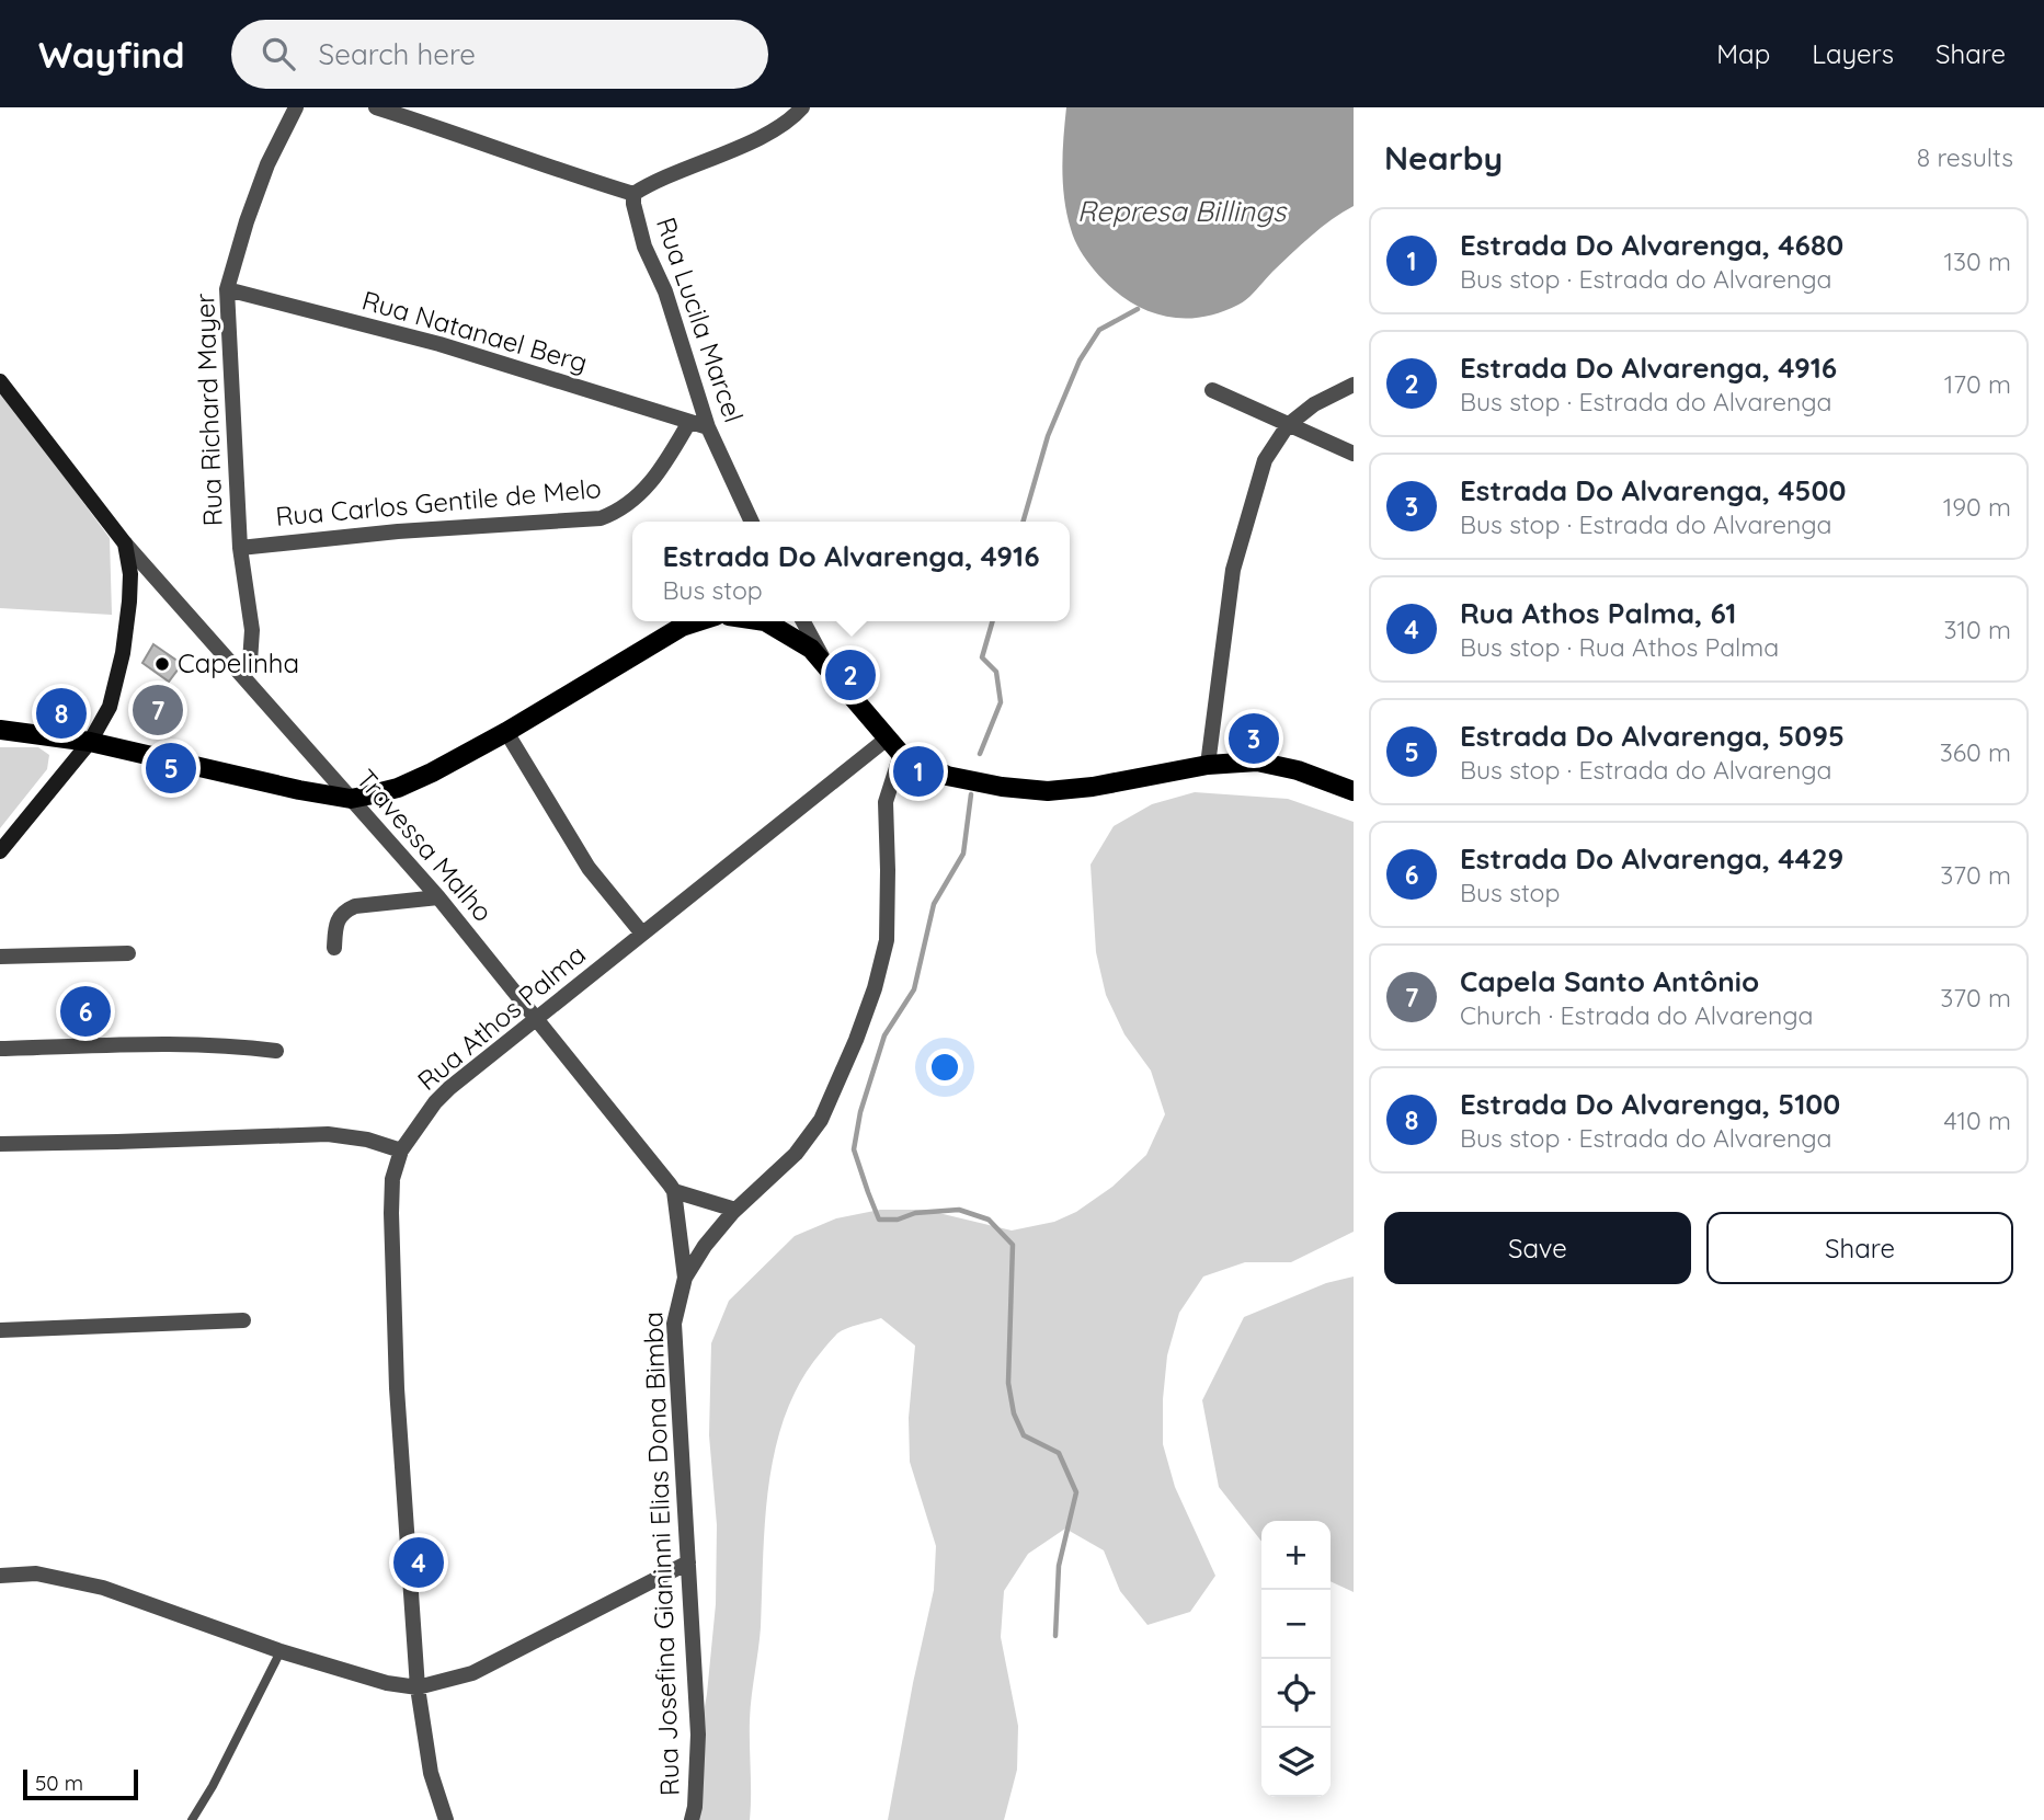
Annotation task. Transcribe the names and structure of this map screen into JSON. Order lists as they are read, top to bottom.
{
  "streets": {
    "street": [
      "Rua Lucila Marcel",
      "Rua Natanael Berg",
      "Rua Richard Mayer",
      "Rua Carlos Gentile de Melo",
      "Travessa Malho",
      "Rua Athos Palma",
      "Rua Josefina Gianinni Elias Dona Bimba"
    ]
  },
  "crossings": [
    ["Rua Lucila Marcel", "Rua Natanael Berg"],
    ["Rua Natanael Berg", "Rua Richard Mayer"],
    ["Rua Natanael Berg", "Rua Carlos Gentile de Melo"],
    ["Rua Richard Mayer", "Rua Carlos Gentile de Melo"],
    ["Rua Richard Mayer", "Travessa Malho"],
    ["Travessa Malho", "Rua Athos Palma"]
  ],
  "water": ["Represa Billings"],
  "places": ["Capelinha"],
  "scale_bar": "50 m",
  "page": {
    "header": "Wayfind",
    "search": "Search here",
    "nav": ["Map", "Layers", "Share"],
    "heading": ["Nearby", "8 results"],
    "list": [
      {
        "mark": "1",
        "name": "Estrada Do Alvarenga, 4680",
        "note": "Bus stop · Estrada do Alvarenga",
        "value": "130 m"
      },
      {
        "mark": "2",
        "name": "Estrada Do Alvarenga, 4916",
        "note": "Bus stop · Estrada do Alvarenga",
        "value": "170 m"
      },
      {
        "mark": "3",
        "name": "Estrada Do Alvarenga, 4500",
        "note": "Bus stop · Estrada do Alvarenga",
        "value": "190 m"
      },
      {
        "mark": "4",
        "name": "Rua Athos Palma, 61",
        "note": "Bus stop · Rua Athos Palma",
        "value": "310 m"
      },
      {
        "mark": "5",
        "name": "Estrada Do Alvarenga, 5095",
        "note": "Bus stop · Estrada do Alvarenga",
        "value": "360 m"
      },
      {
        "mark": "6",
        "name": "Estrada Do Alvarenga, 4429",
        "note": "Bus stop",
        "value": "370 m"
      },
      {
        "mark": "7",
        "name": "Capela Santo Antônio",
        "note": "Church · Estrada do Alvarenga",
        "value": "370 m"
      },
      {
        "mark": "8",
        "name": "Estrada Do Alvarenga, 5100",
        "note": "Bus stop · Estrada do Alvarenga",
        "value": "410 m"
      }
    ],
    "popup": ["Estrada Do Alvarenga, 4916", "Bus stop"],
    "pins": [
      "2",
      "7",
      "8",
      "3",
      "5",
      "1",
      "6",
      "4"
    ],
    "buttons": ["Save", "Share"],
    "map_buttons": ["+", "−"],
    "scale": "50 m"
  }
}
